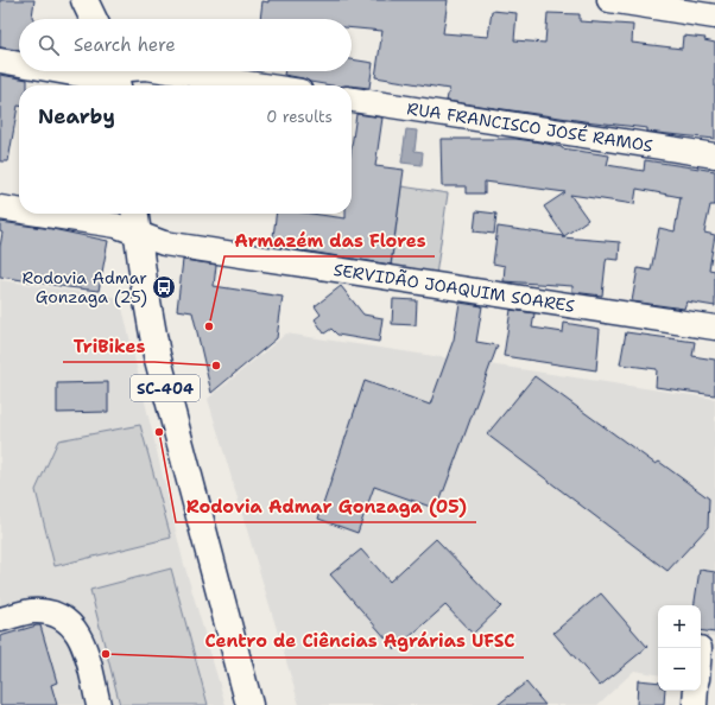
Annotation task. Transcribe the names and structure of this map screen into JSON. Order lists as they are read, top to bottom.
{
  "streets": {
    "main road": ["SC-404"],
    "street": ["RUA FRANCISCO JOSÉ RAMOS", "SERVIDÃO JOAQUIM SOARES"]
  },
  "crossings": [
    ["SERVIDÃO JOAQUIM SOARES", "SC-404"]
  ],
  "places": {
    "bus stop": ["Rodovia Admar Gonzaga (25)"],
    "other": [
      "Armazém das Flores",
      "TriBikes",
      "Rodovia Admar Gonzaga (05)",
      "Centro de Ciências Agrárias UFSC"
    ]
  },
  "page": {
    "search": "Search here",
    "heading": ["Nearby", "0 results"],
    "map_buttons": ["+", "−"]
  }
}
